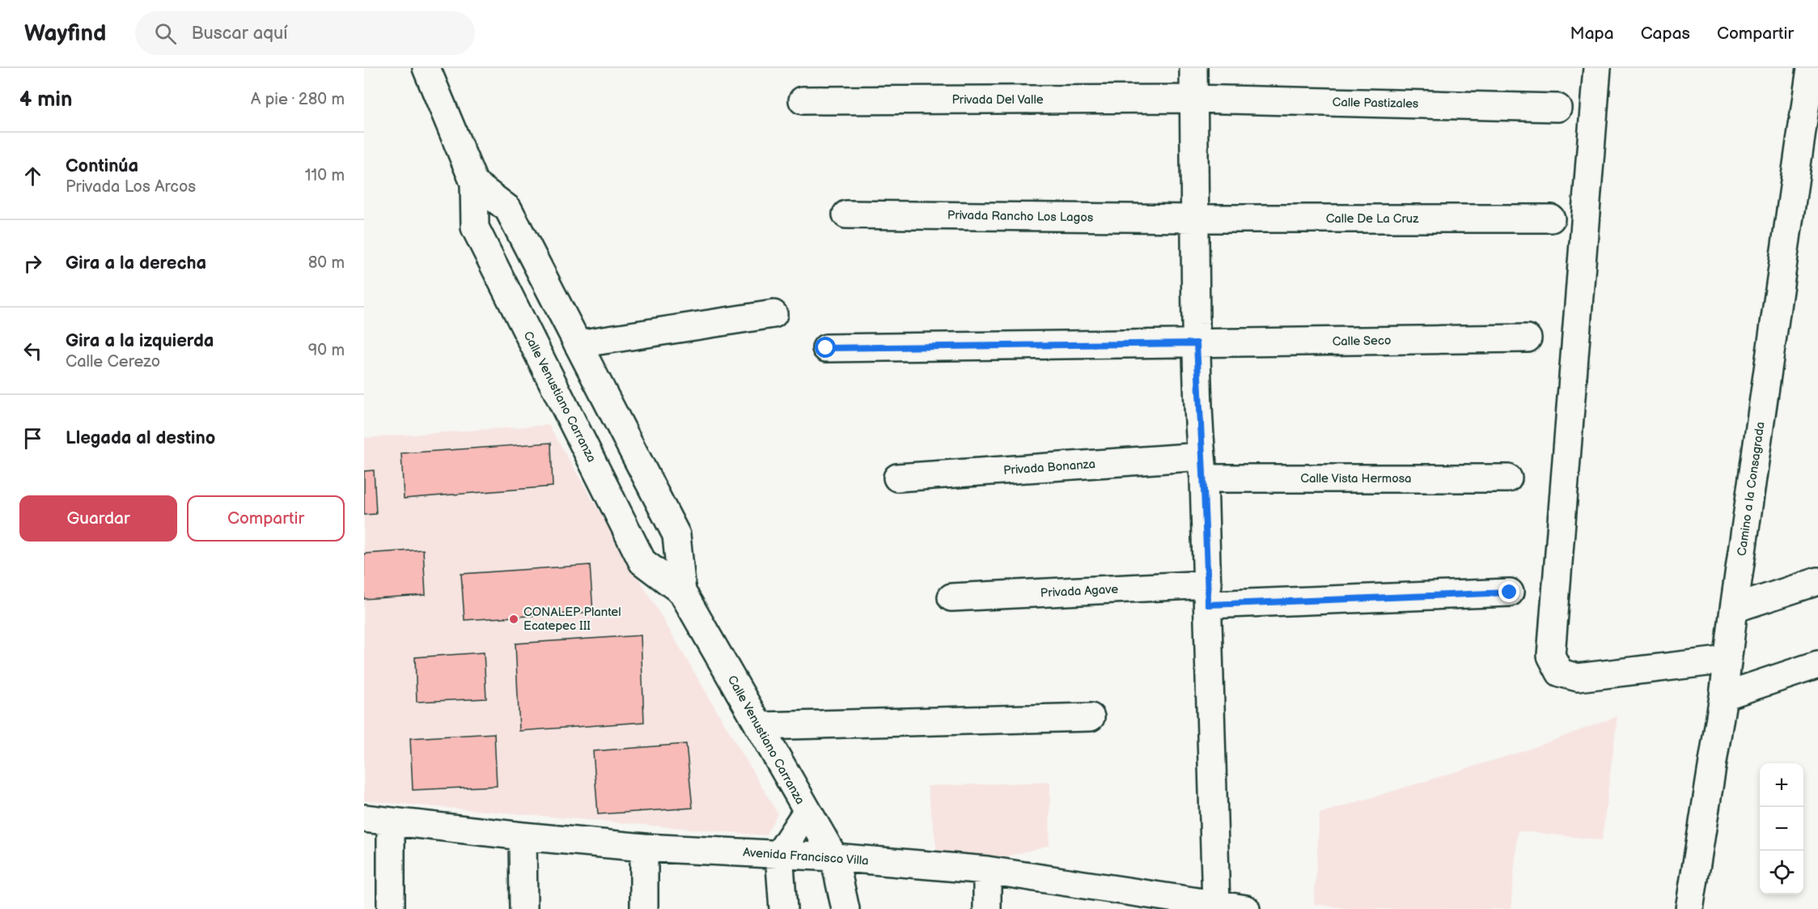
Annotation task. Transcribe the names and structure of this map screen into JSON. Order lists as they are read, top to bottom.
{
  "streets": {
    "street": [
      "Privada Del Valle",
      "Calle Pastizales",
      "Privada Rancho Los Lagos",
      "Calle De La Cruz",
      "Calle Seco",
      "Calle Venustiano Carranza",
      "Privada Bonanza",
      "Calle Vista Hermosa",
      "Camino a la Consagrada",
      "Privada Agave",
      "Avenida Francisco Villa"
    ]
  },
  "crossings": [
    ["Privada Del Valle", "Calle Pastizales"],
    ["Privada Rancho Los Lagos", "Calle De La Cruz"],
    ["Calle Venustiano Carranza", "Avenida Francisco Villa"],
    ["Privada Bonanza", "Calle Vista Hermosa"]
  ],
  "places": ["CONALEP Plantel Ecatepec III"],
  "page": {
    "header": "Wayfind",
    "search": "Buscar aquí",
    "nav": ["Mapa", "Capas", "Compartir"],
    "heading": ["4 min", "A pie · 280 m"],
    "list": [
      ["Continúa", "Privada Los Arcos", "110 m"],
      ["Gira a la derecha", "80 m"],
      ["Gira a la izquierda", "Calle Cerezo", "90 m"],
      "Llegada al destino"
    ],
    "buttons": ["Guardar", "Compartir"],
    "map_buttons": ["+", "−"]
  }
}
